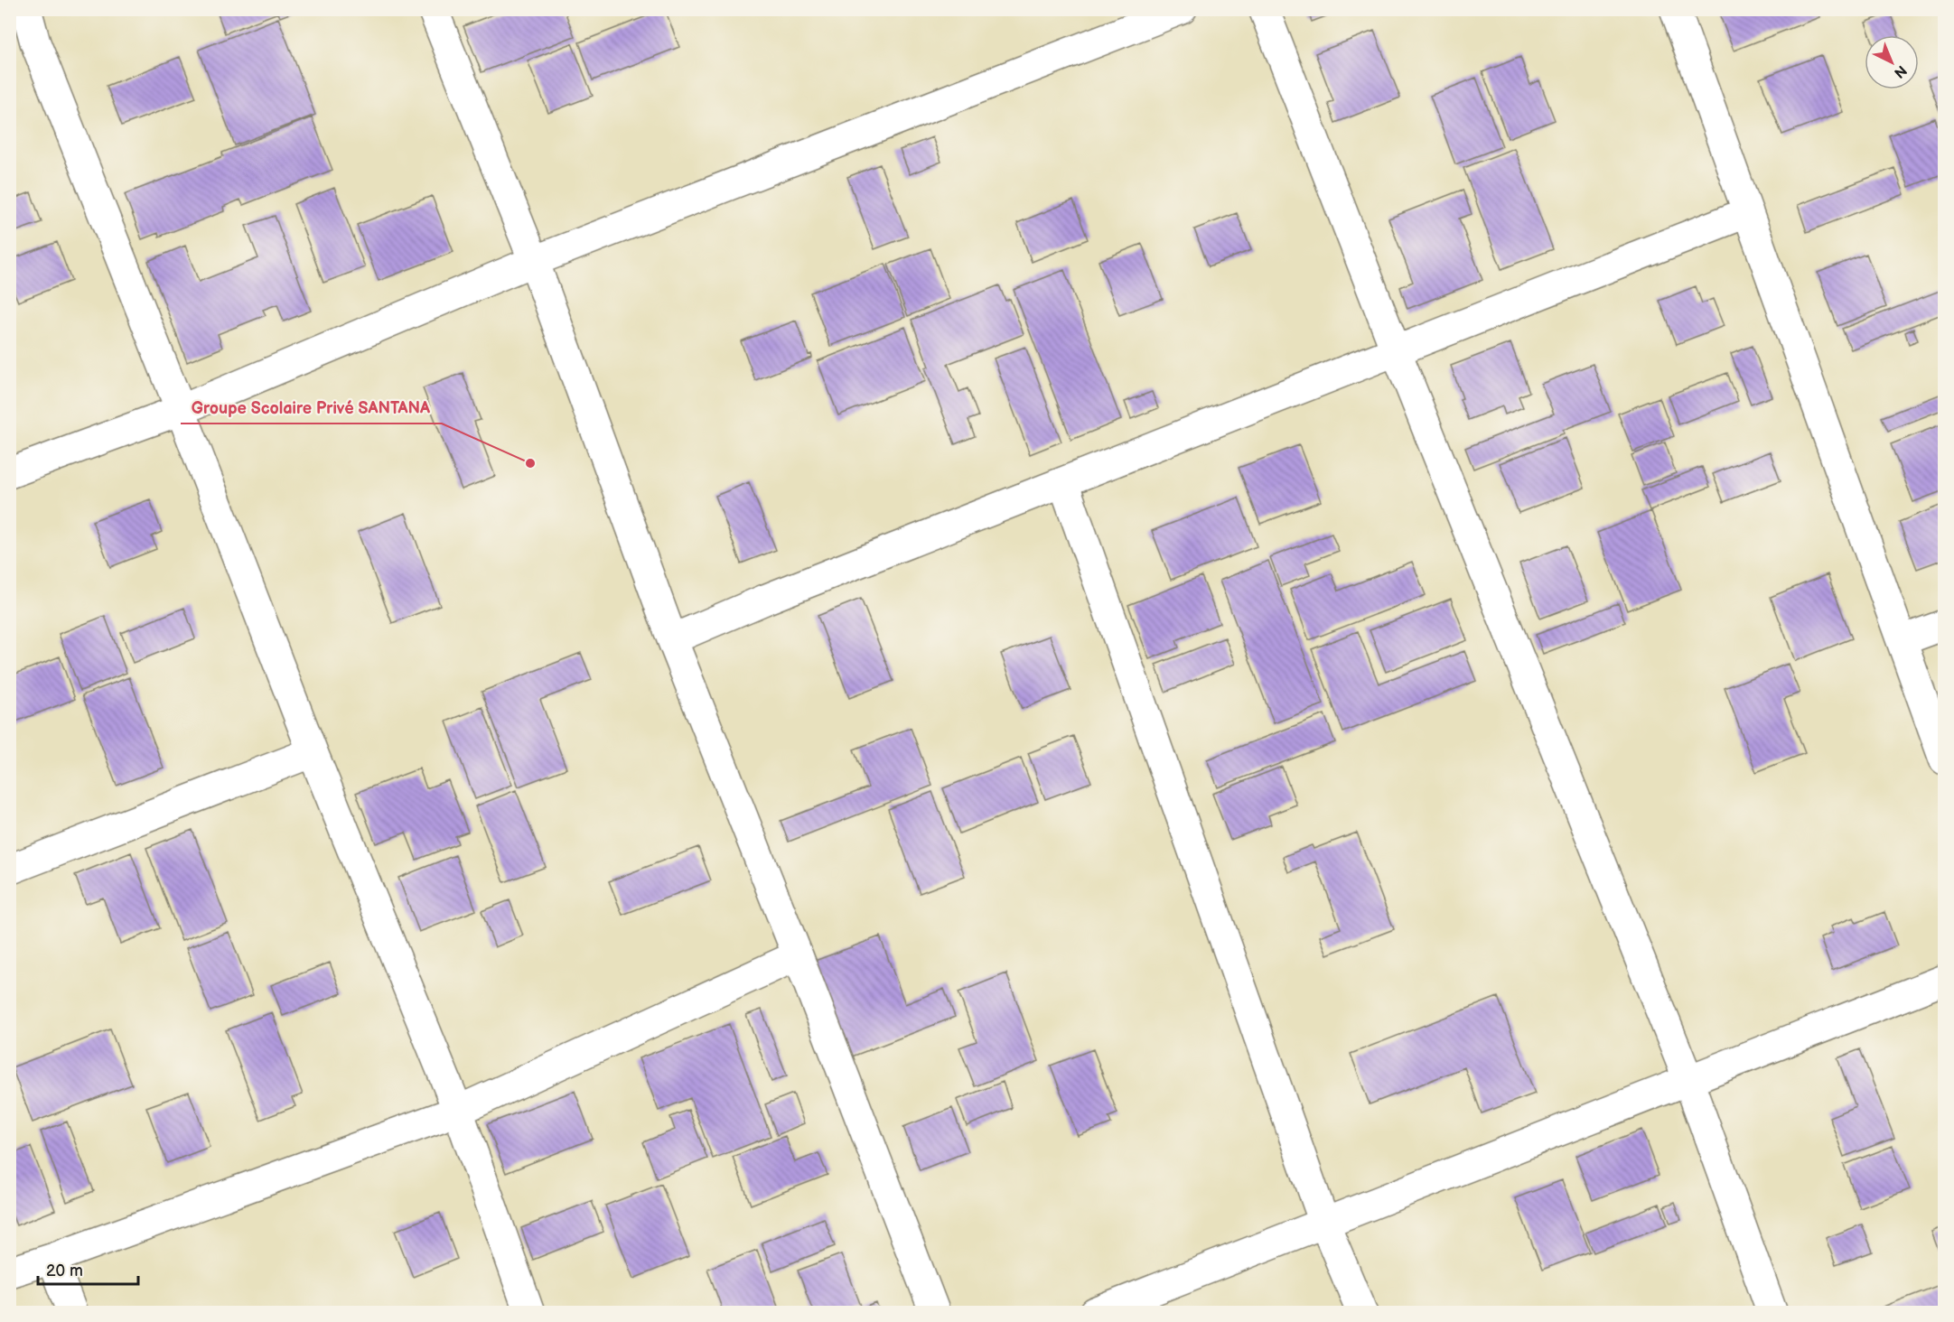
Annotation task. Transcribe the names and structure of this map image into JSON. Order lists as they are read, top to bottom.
{
  "places": ["Groupe Scolaire Privé SANTANA"],
  "scale_bar": "20 m",
  "north": "bottom right"
}
